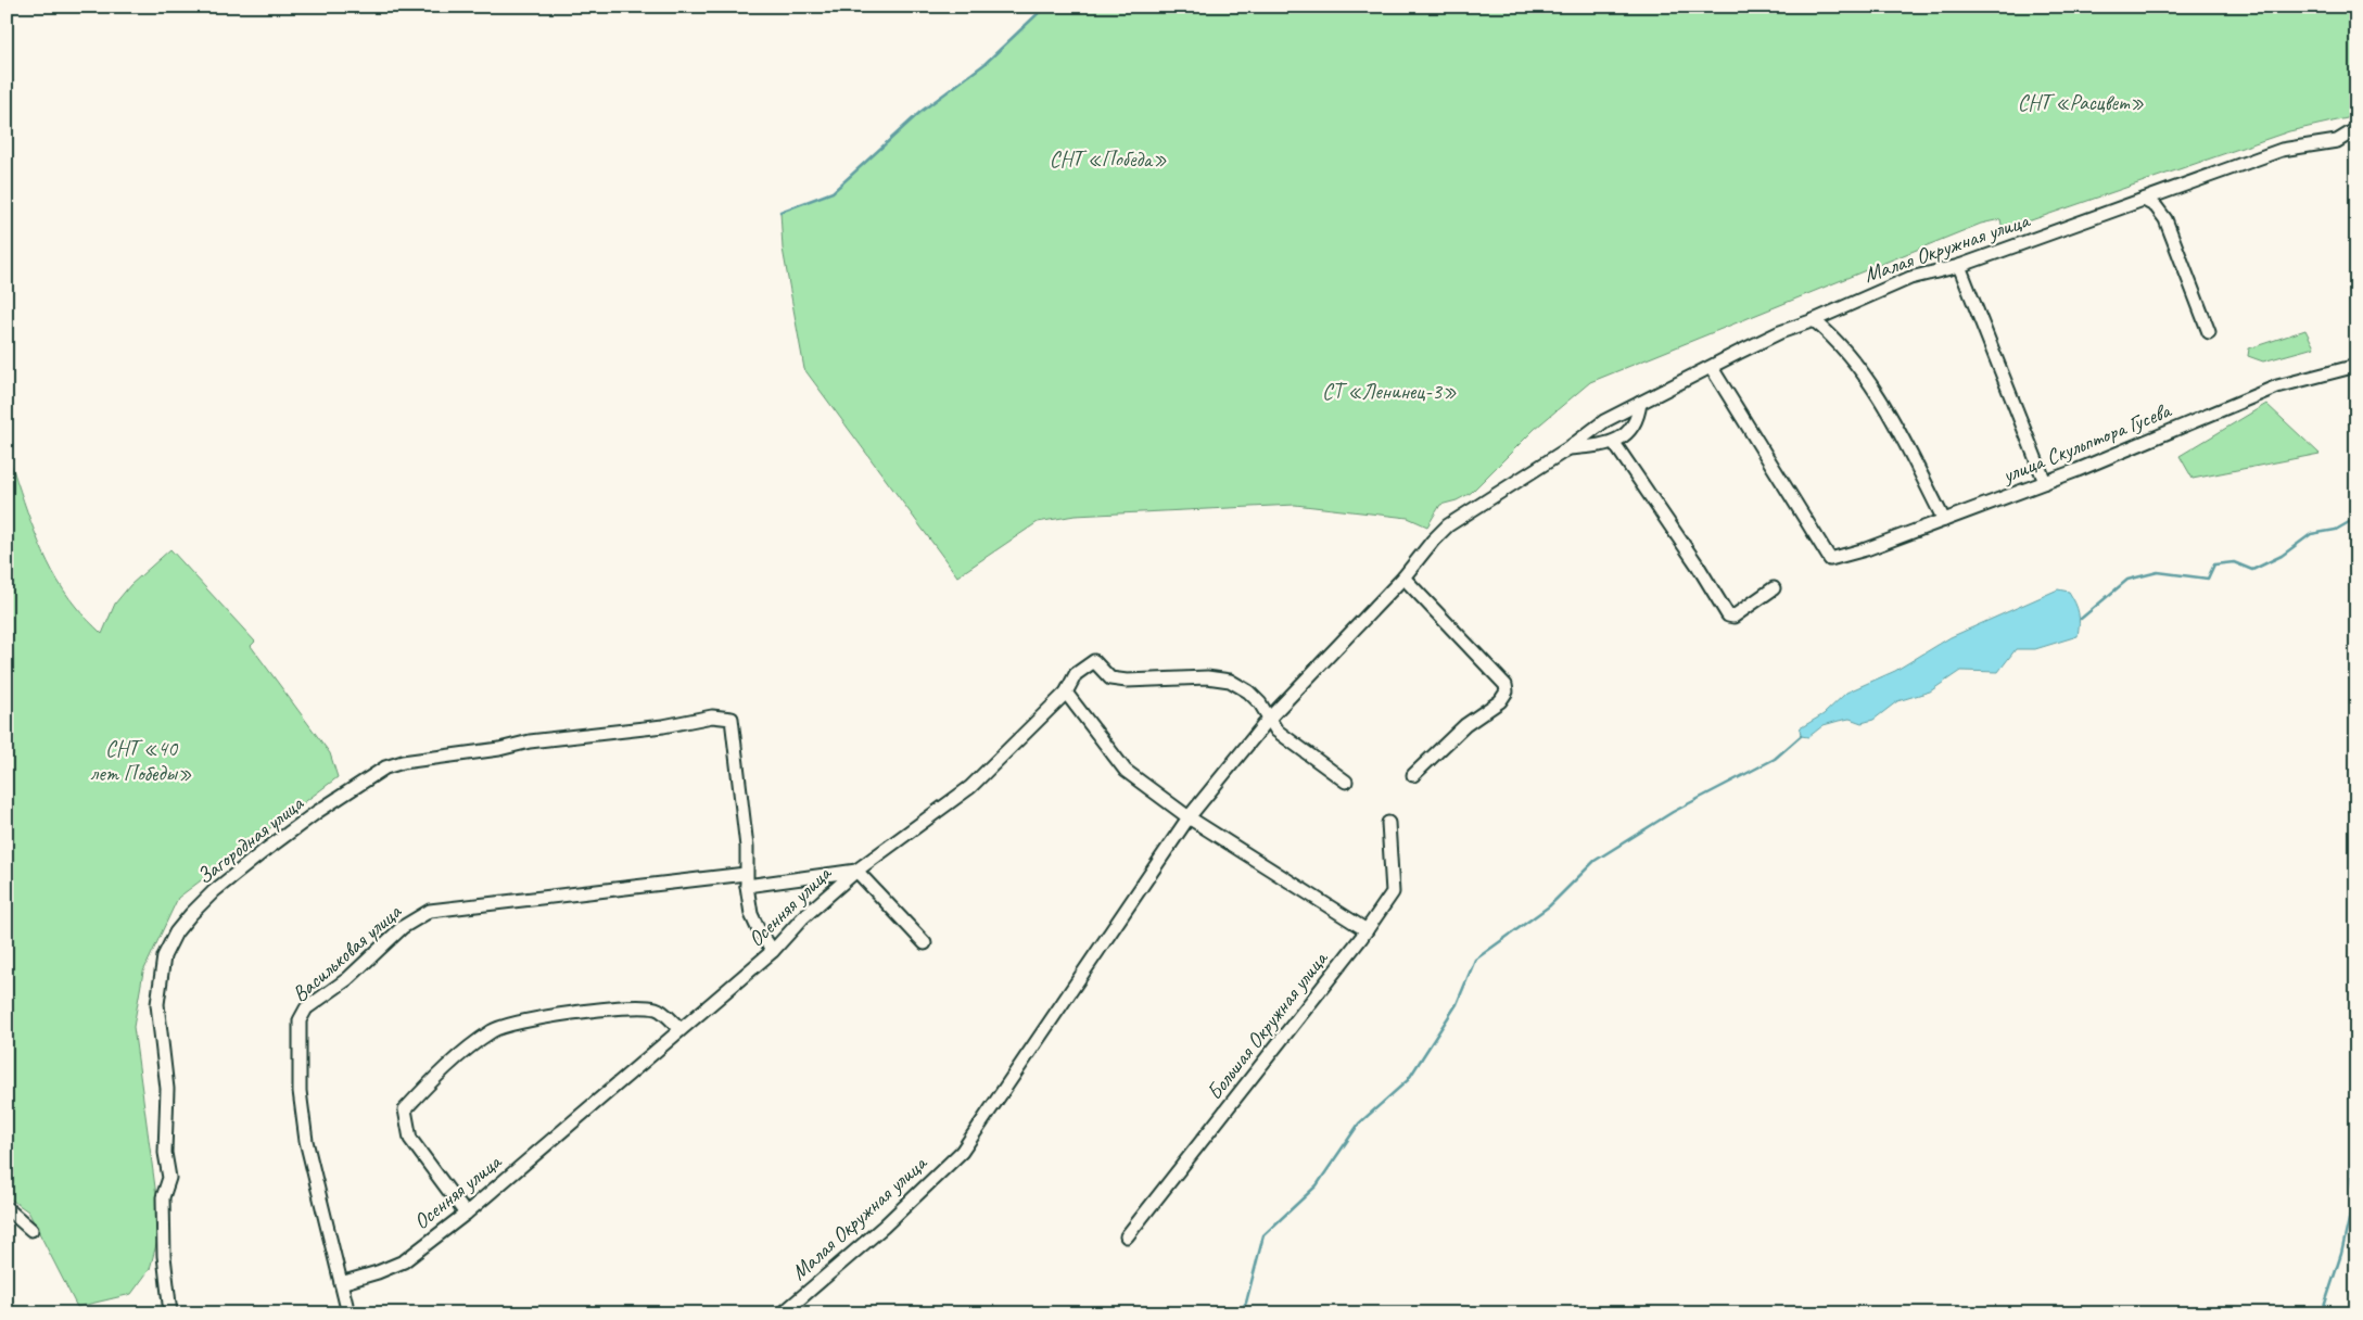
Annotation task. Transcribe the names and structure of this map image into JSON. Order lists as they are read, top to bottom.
{
  "streets": {
    "street": [
      "Малая Окружная улица",
      "улица Скульптора Гусева",
      "Загородная улица",
      "Осенняя улица",
      "Васильковая улица",
      "Большая Окружная улица"
    ]
  },
  "crossings": [
    ["Малая Окружная улица", "улица Скульптора Гусева"],
    ["Малая Окружная улица", "Осенняя улица"],
    ["Загородная улица", "Васильковая улица"],
    ["Осенняя улица", "Васильковая улица"]
  ],
  "parks": [
    "СНТ «Расцвет»",
    "СНТ «Победа»",
    "СТ «Ленинец-3»",
    "СНТ «40 лет Победы»"
  ]
}
